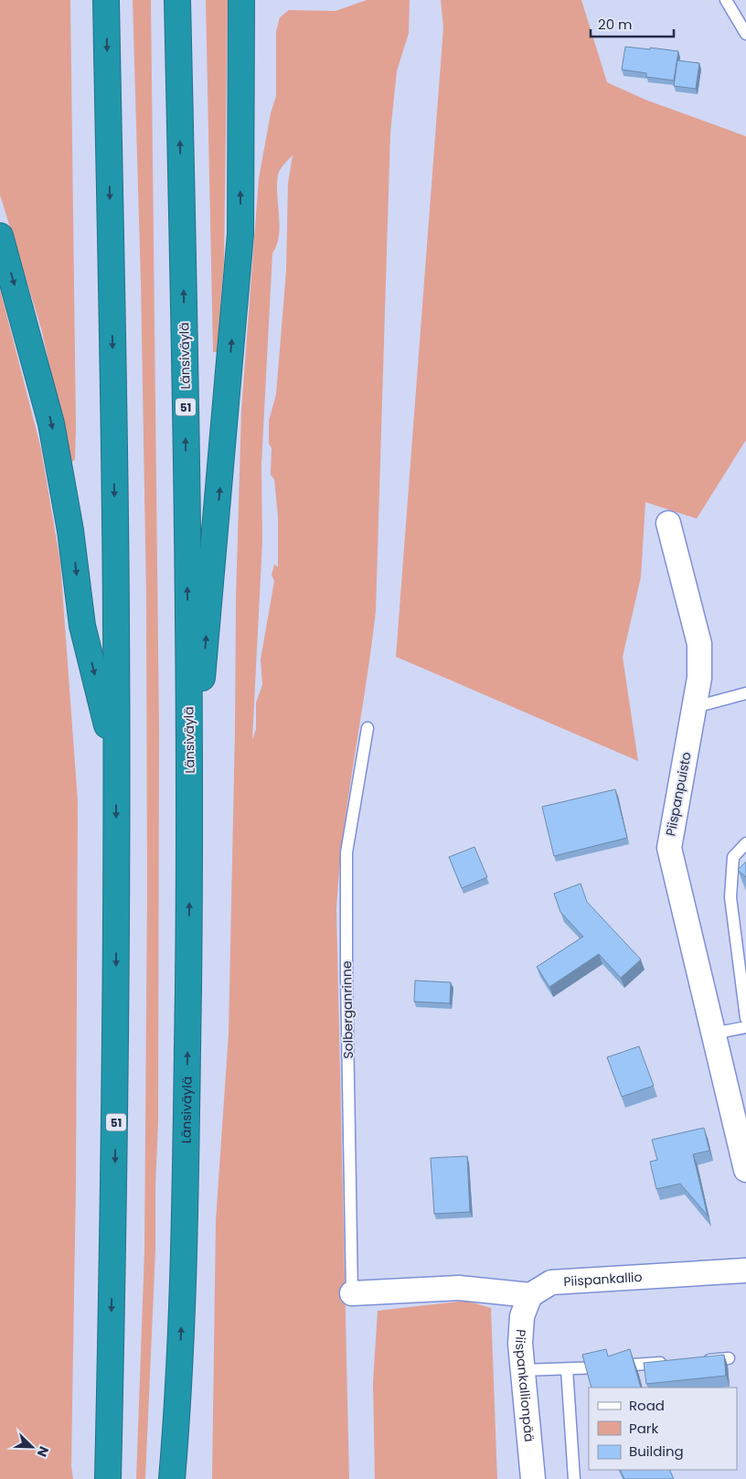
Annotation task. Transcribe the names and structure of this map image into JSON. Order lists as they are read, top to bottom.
{
  "streets": {
    "highway": ["Länsiväylä", "51"],
    "street": ["Piispanpuisto", "Piispankallio", "Piispankallionpää"],
    "lane": ["Solberganrinne"]
  },
  "crossings": [
    ["Piispankallio", "Piispankallionpää"]
  ],
  "legend": ["Road", "Park", "Building"],
  "scale_bar": "20 m",
  "north": "bottom right"
}
